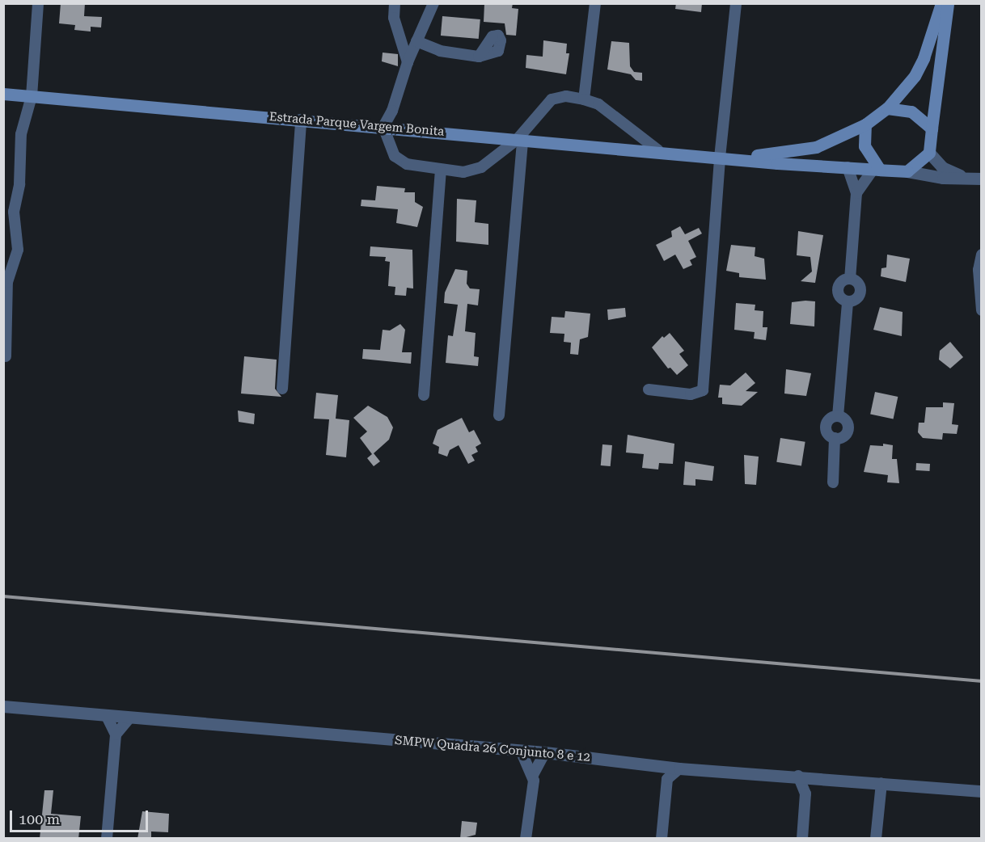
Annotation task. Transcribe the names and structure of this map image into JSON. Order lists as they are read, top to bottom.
{
  "streets": {
    "main road": ["Estrada Parque Vargem Bonita"],
    "street": ["SMPW Quadra 26 Conjunto 8 e 12"]
  },
  "scale_bar": "100 m"
}
